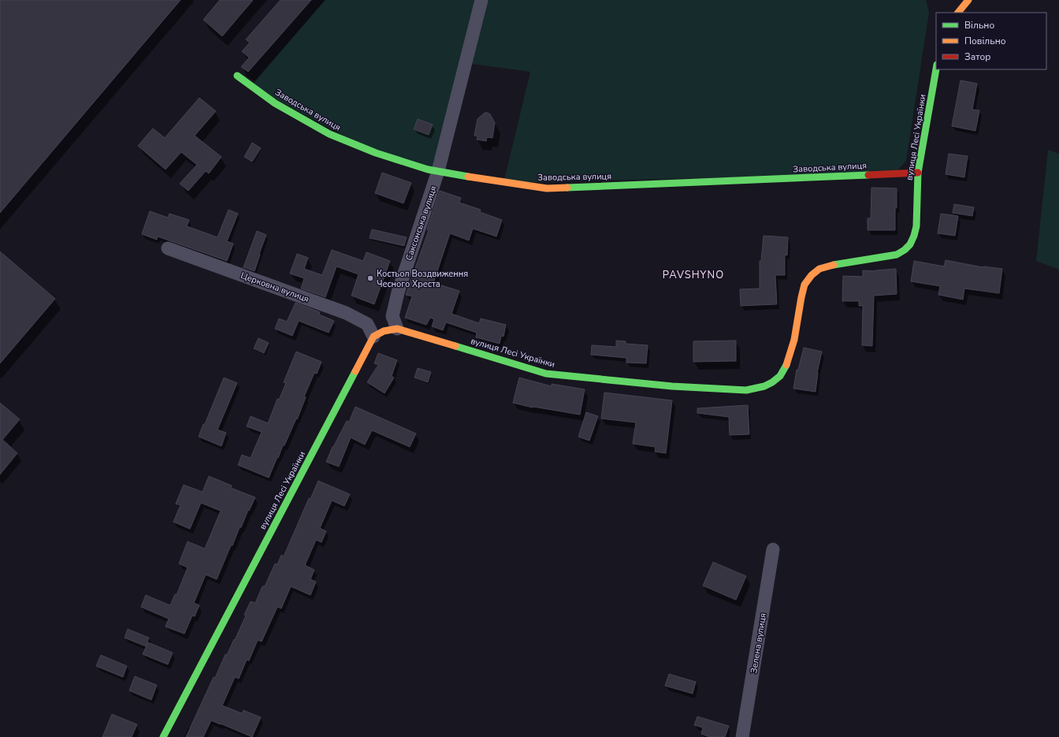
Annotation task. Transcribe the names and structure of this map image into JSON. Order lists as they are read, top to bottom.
{
  "streets": {
    "street": [
      "Заводська вулиця",
      "вулиця Лесі Українки",
      "Саксонська вулиця",
      "Церковна вулиця",
      "Зелена вулиця"
    ]
  },
  "crossings": [
    ["Заводська вулиця", "вулиця Лесі Українки"],
    ["Заводська вулиця", "Саксонська вулиця"],
    ["вулиця Лесі Українки", "Саксонська вулиця"],
    ["вулиця Лесі Українки", "Церковна вулиця"]
  ],
  "districts": ["PAVSHYNO"],
  "places": ["Костьол Воздвиження Чесного Хреста"],
  "legend": ["Вільно", "Повільно", "Затор"]
}
